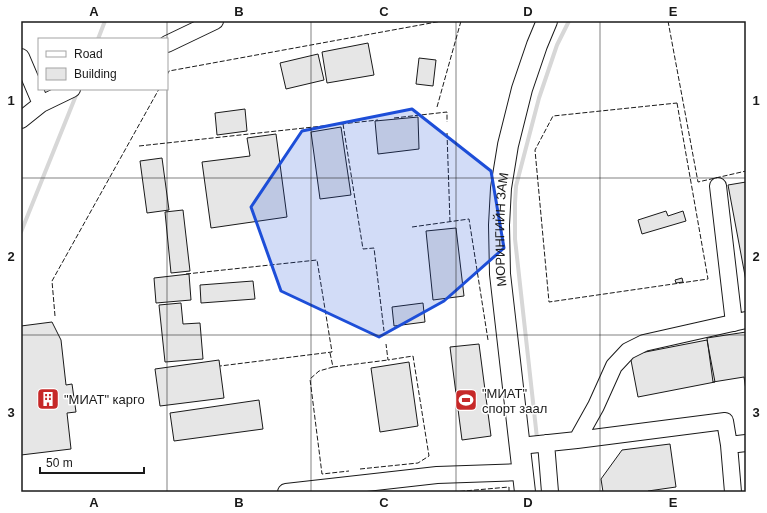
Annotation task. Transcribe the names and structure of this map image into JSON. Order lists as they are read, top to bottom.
{
  "streets": {
    "main road": ["МОРИНГИЙН ЗАМ"]
  },
  "places": {
    "building": ["\"МИАТ\" карго"],
    "sports": ["\"МИАТ\" спорт заал"]
  },
  "legend": ["Road", "Building"],
  "scale_bar": "50 m",
  "grid": {
    "columns": [
      "A",
      "B",
      "C",
      "D",
      "E"
    ],
    "rows": ["1", "2", "3"]
  }
}
